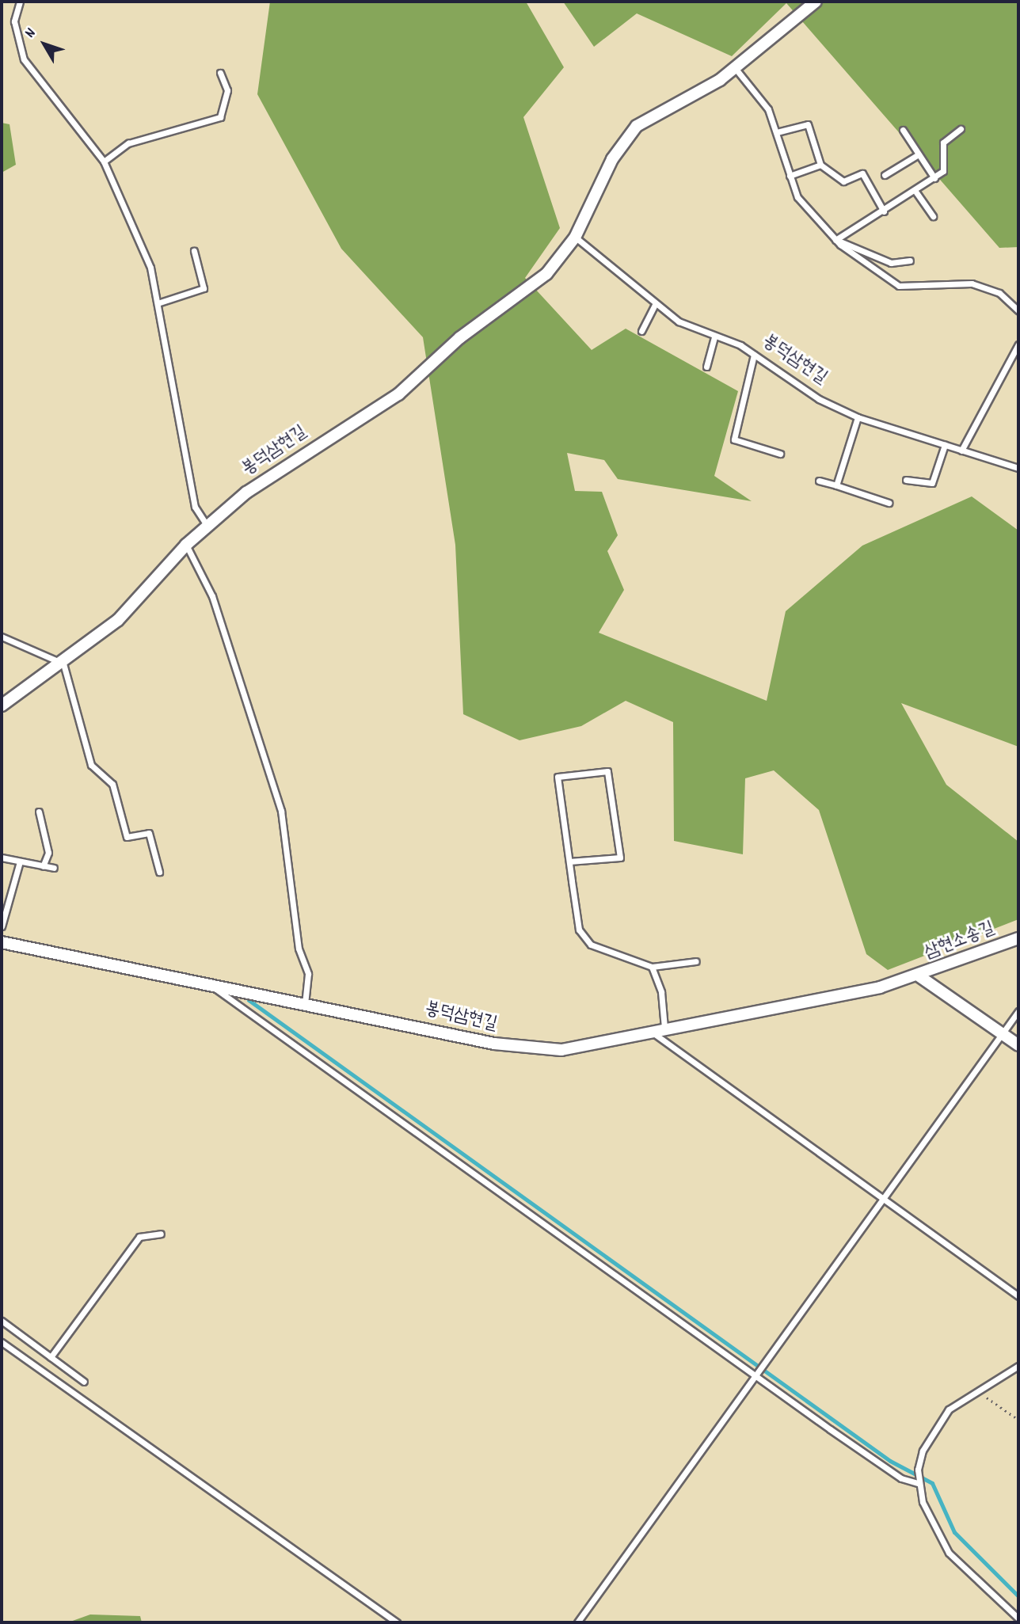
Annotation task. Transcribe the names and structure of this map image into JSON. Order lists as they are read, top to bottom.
{
  "streets": {
    "street": ["봉덕삼현길", "삼현소송길"]
  },
  "crossings": [
    ["봉덕삼현길", "삼현소송길"]
  ],
  "north": "top left"
}
